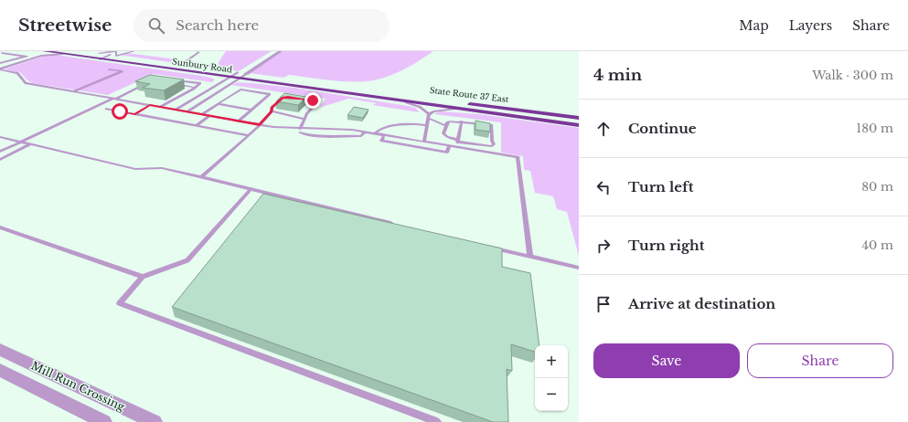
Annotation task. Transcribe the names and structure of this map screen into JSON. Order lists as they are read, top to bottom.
{
  "streets": {
    "highway": ["Sunbury Road", "State Route 37 East"],
    "street": ["Mill Run Crossing"]
  },
  "crossings": [
    ["Sunbury Road", "State Route 37 East"]
  ],
  "page": {
    "header": "Streetwise",
    "search": "Search here",
    "nav": ["Map", "Layers", "Share"],
    "heading": ["4 min", "Walk · 300 m"],
    "list": [
      ["Continue", "180 m"],
      ["Turn left", "80 m"],
      ["Turn right", "40 m"],
      "Arrive at destination"
    ],
    "buttons": ["Save", "Share"],
    "map_buttons": ["+", "−"]
  }
}
